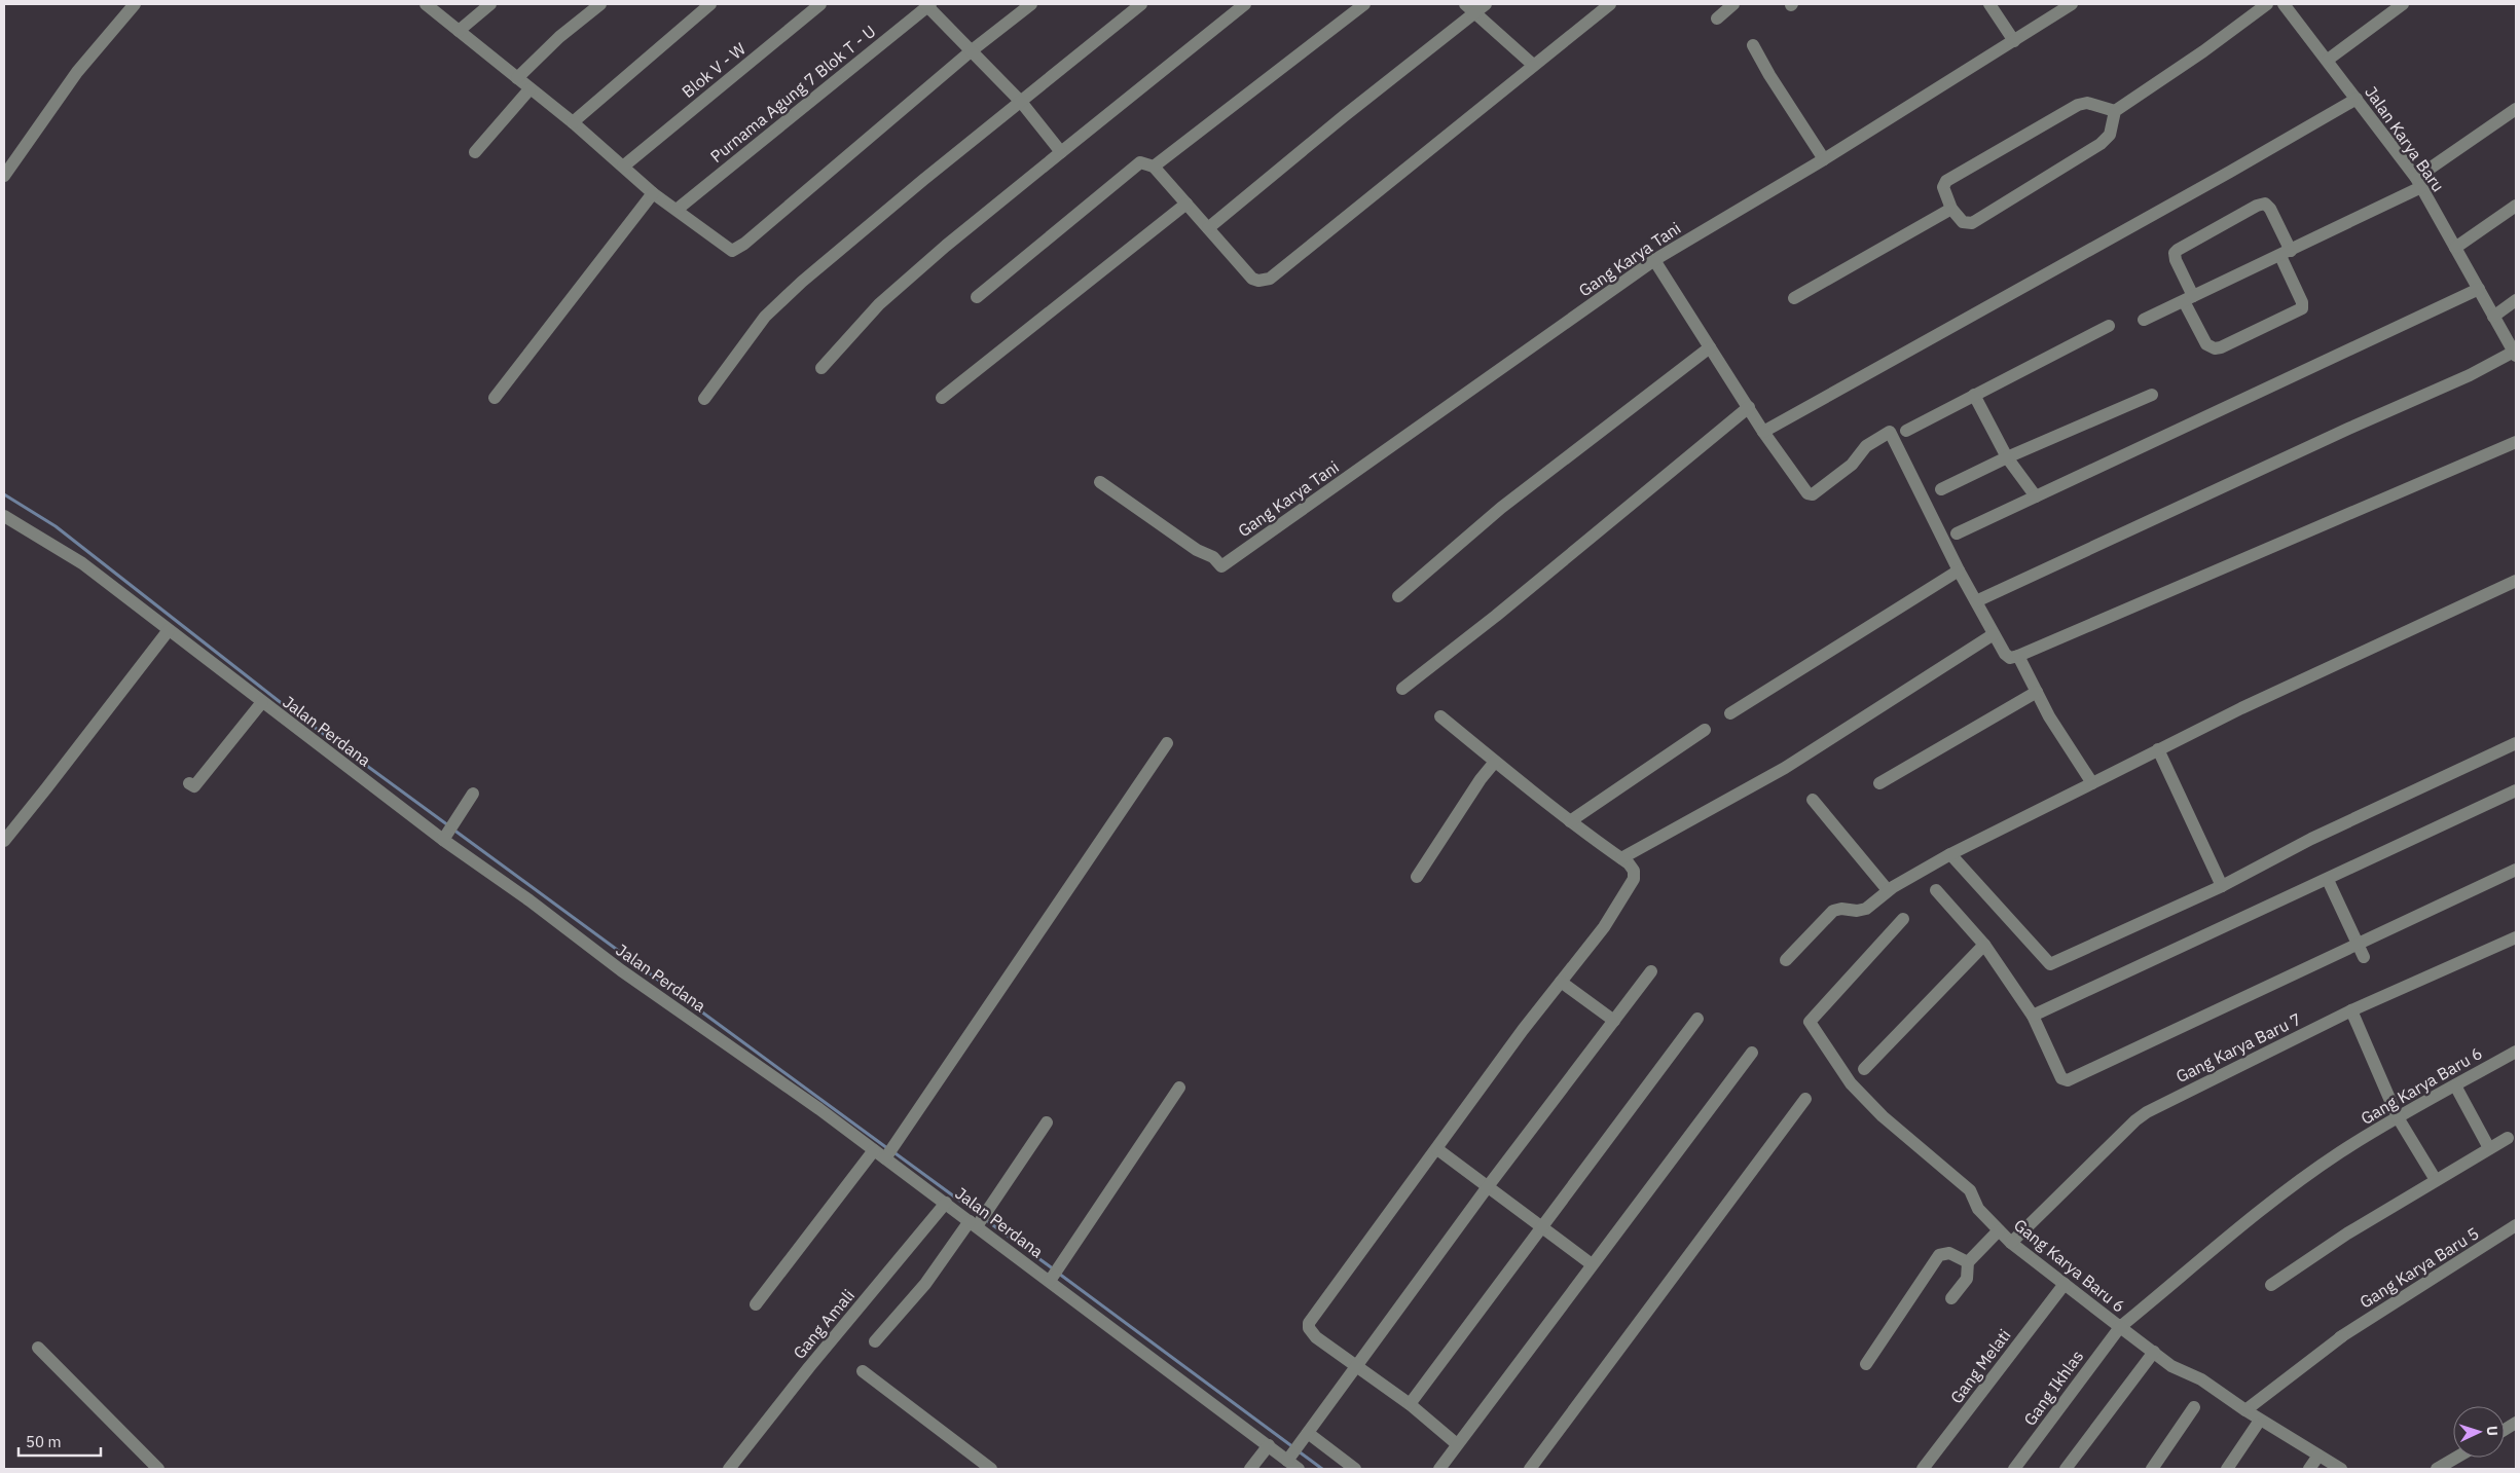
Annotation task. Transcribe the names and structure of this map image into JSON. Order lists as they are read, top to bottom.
{
  "streets": {
    "street": [
      "Blok V - W",
      "Purnama Agung 7 Blok T - U",
      "Jalan Karya Baru",
      "Gang Karya Tani",
      "Jalan Perdana",
      "Gang Karya Baru 7",
      "Gang Karya Baru 6",
      "Gang Karya Baru 5",
      "Gang Amali",
      "Gang Melati",
      "Gang Ikhlas"
    ]
  },
  "crossings": [
    ["Jalan Perdana", "Gang Amali"],
    ["Gang Karya Baru 7", "Gang Karya Baru 6"],
    ["Gang Karya Baru 6", "Gang Melati"],
    ["Gang Karya Baru 6", "Gang Ikhlas"]
  ],
  "scale_bar": "50 m",
  "north": "right"
}
